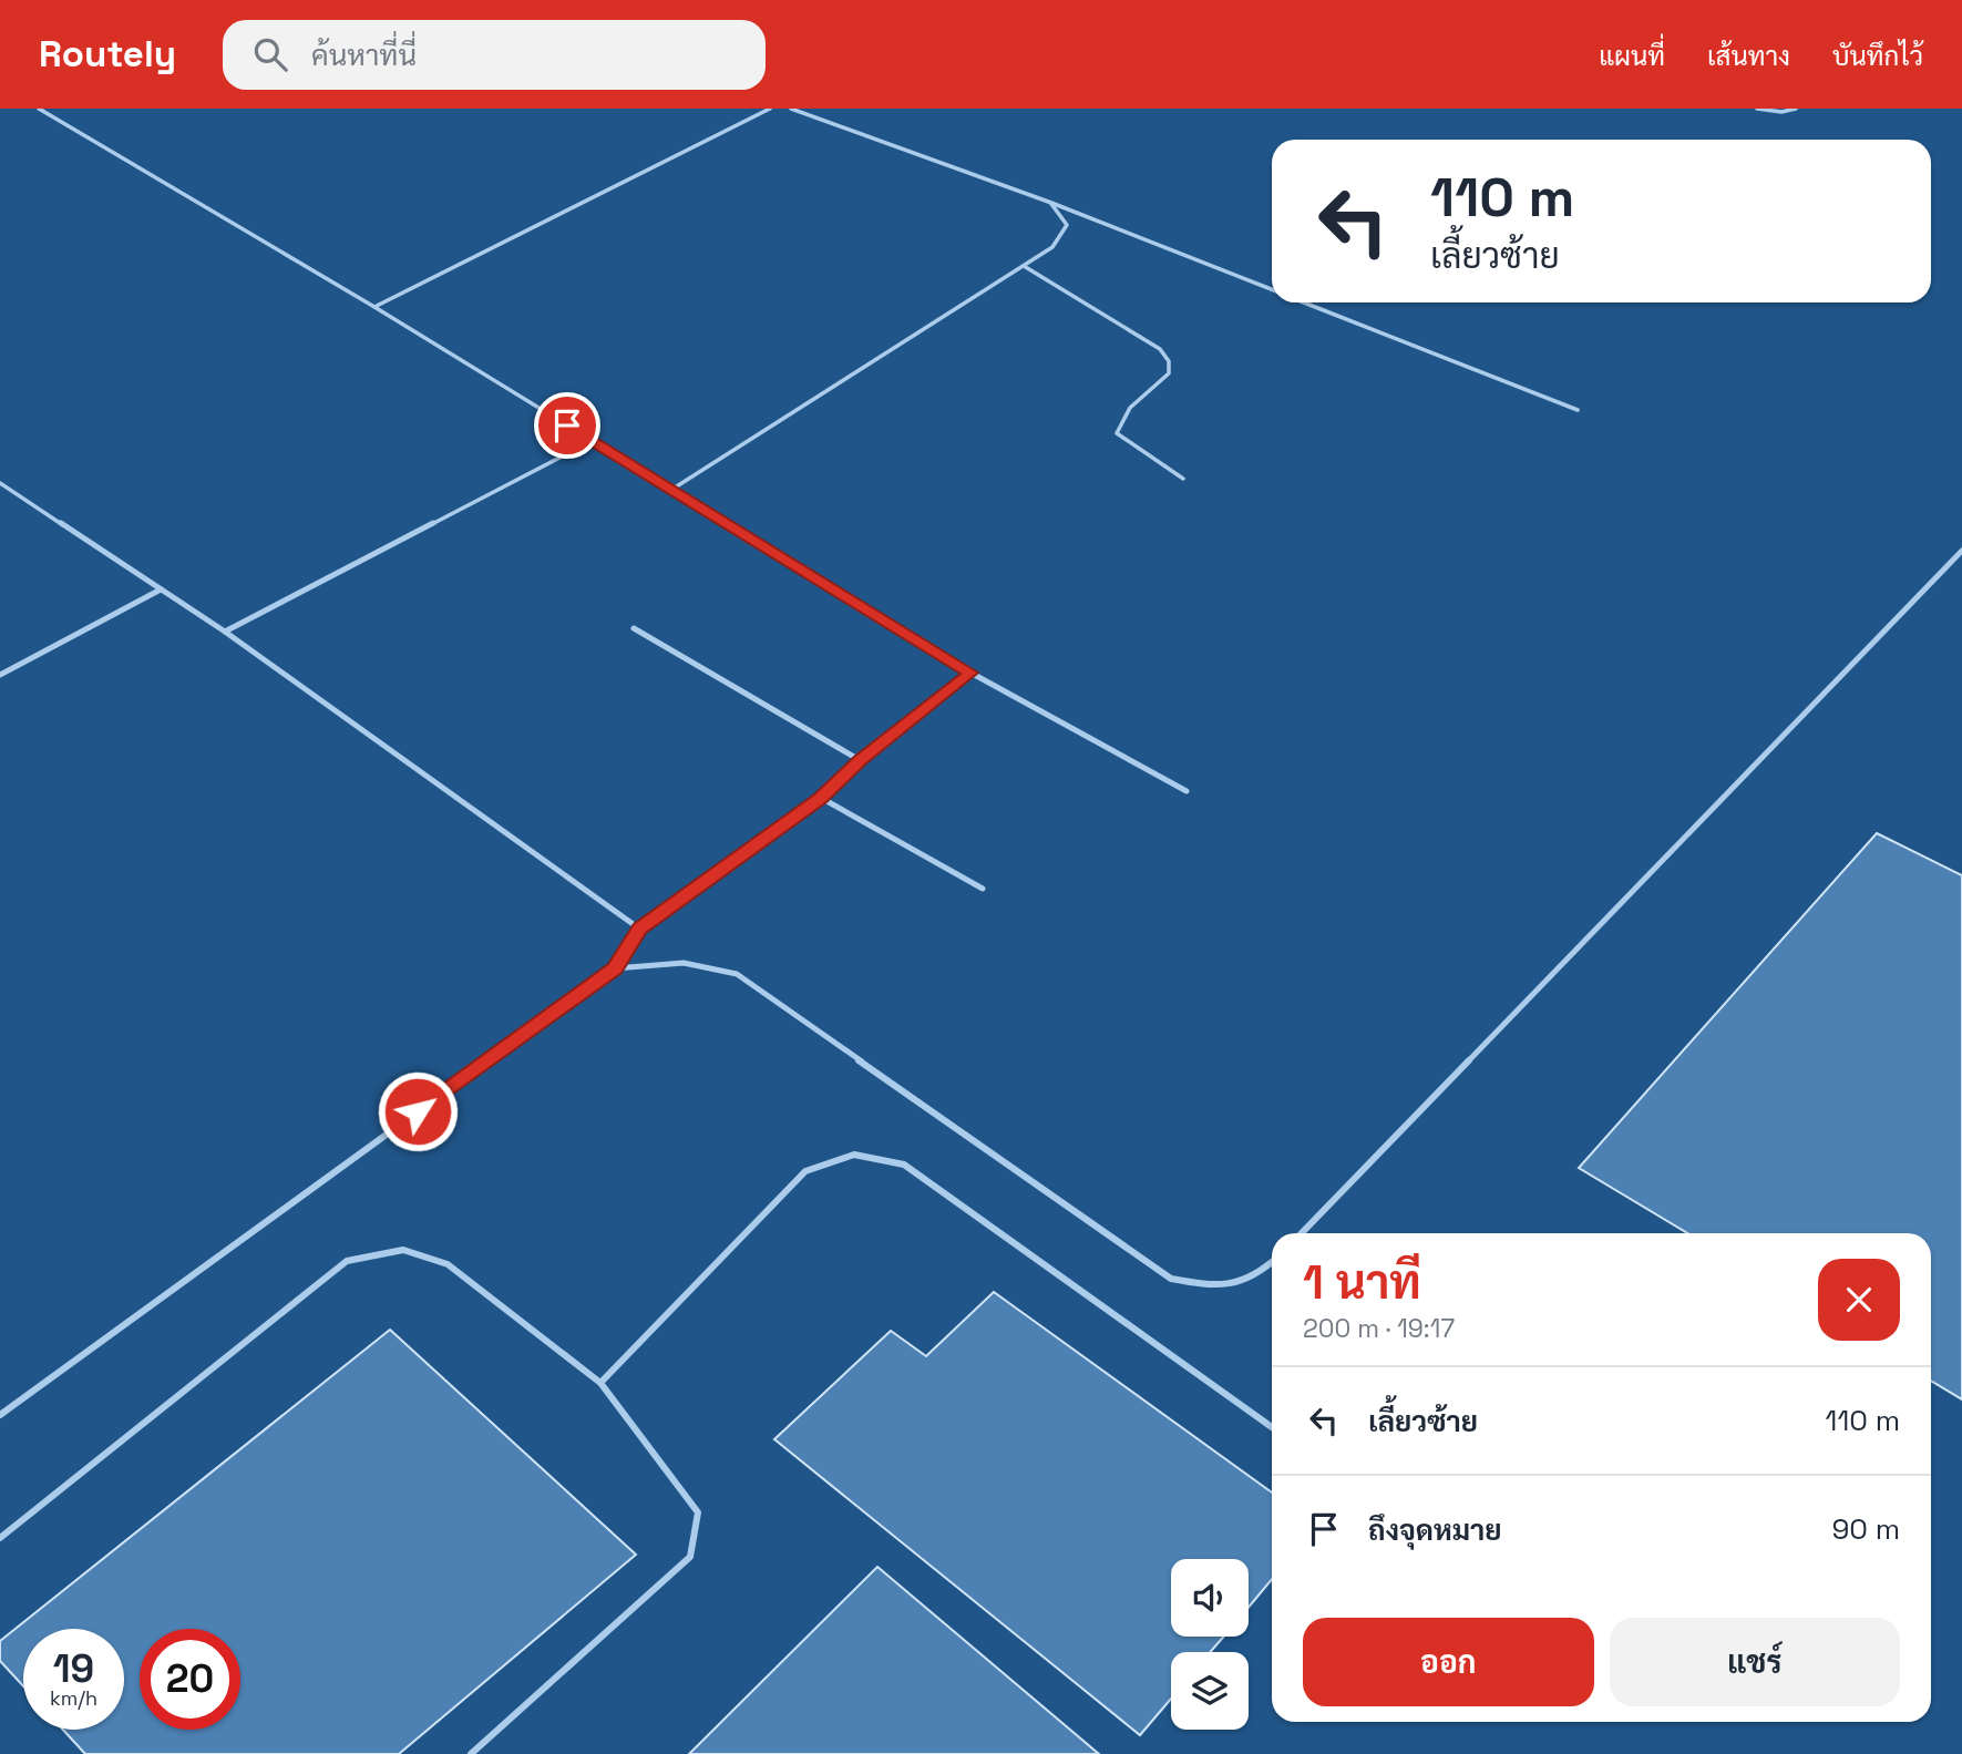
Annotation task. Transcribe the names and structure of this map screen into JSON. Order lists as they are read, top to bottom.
{
  "page": {
    "header": "Routely",
    "search": "ค้นหาที่นี่",
    "nav": ["แผนที่", "เส้นทาง", "บันทึกไว้"],
    "turn": ["110 m", "เลี้ยวซ้าย"],
    "heading": ["1 นาที", "200 m · 19:17"],
    "list": [
      {
        "name": "เลี้ยวซ้าย",
        "value": "110 m"
      },
      {
        "name": "ถึงจุดหมาย",
        "value": "90 m"
      }
    ],
    "buttons": ["ออก", "แชร์"],
    "speed": "19 km/h",
    "limit": "20"
  }
}
